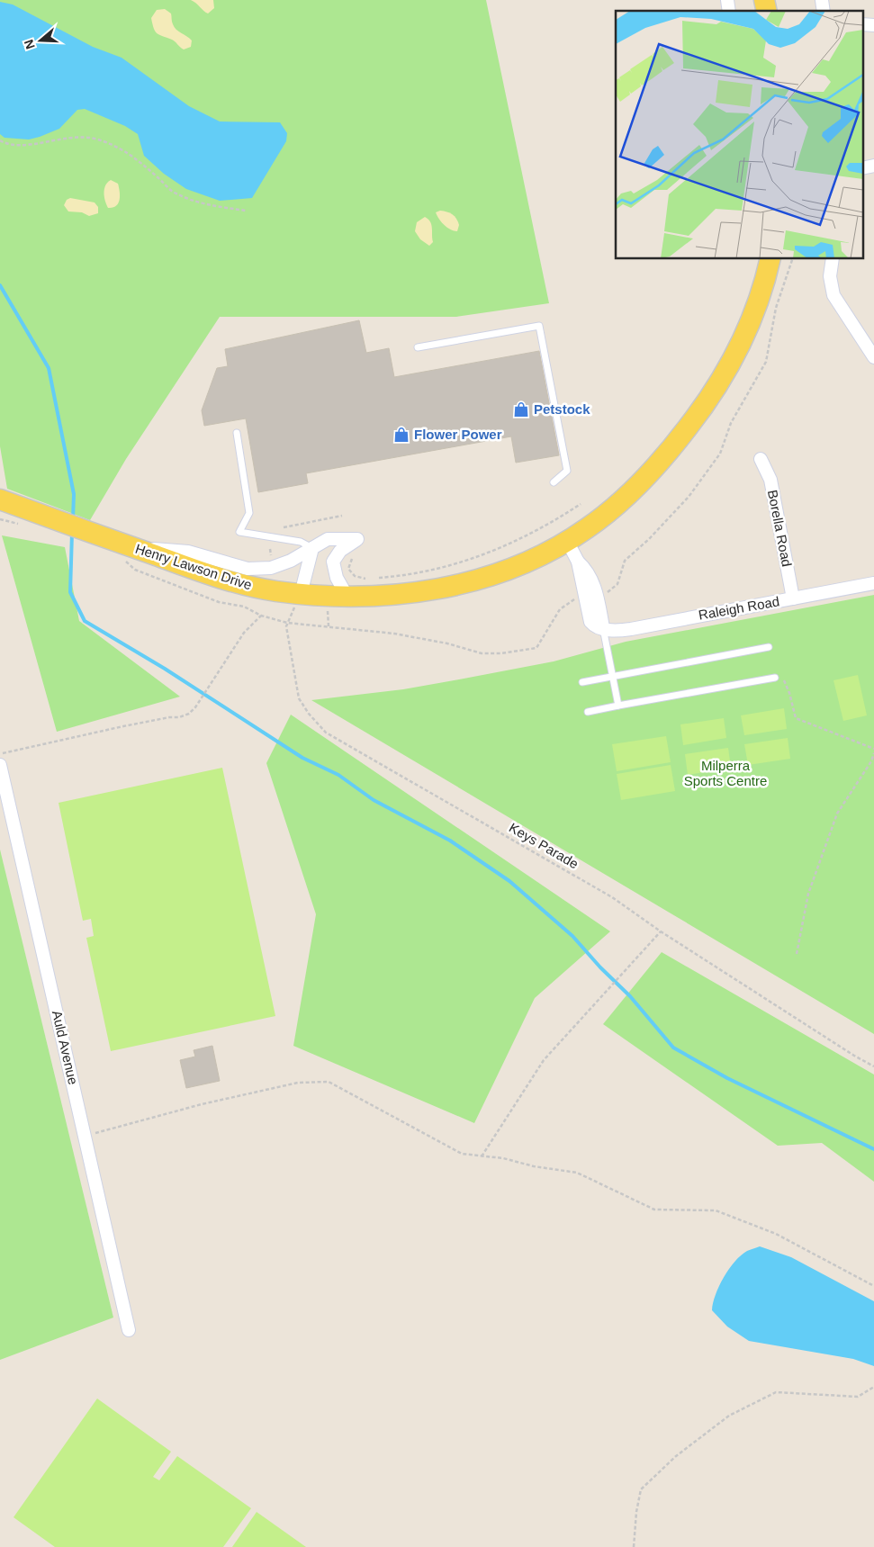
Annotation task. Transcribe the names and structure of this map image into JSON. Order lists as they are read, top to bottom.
{
  "streets": {
    "main road": ["Henry Lawson Drive"],
    "street": ["Borella Road", "Raleigh Road", "Auld Avenue"],
    "path": ["Keys Parade"]
  },
  "crossings": [
    ["Borella Road", "Raleigh Road"]
  ],
  "parks": ["Milperra Sports Centre"],
  "places": {
    "shop": ["Petstock", "Flower Power"]
  },
  "north": "left"
}
